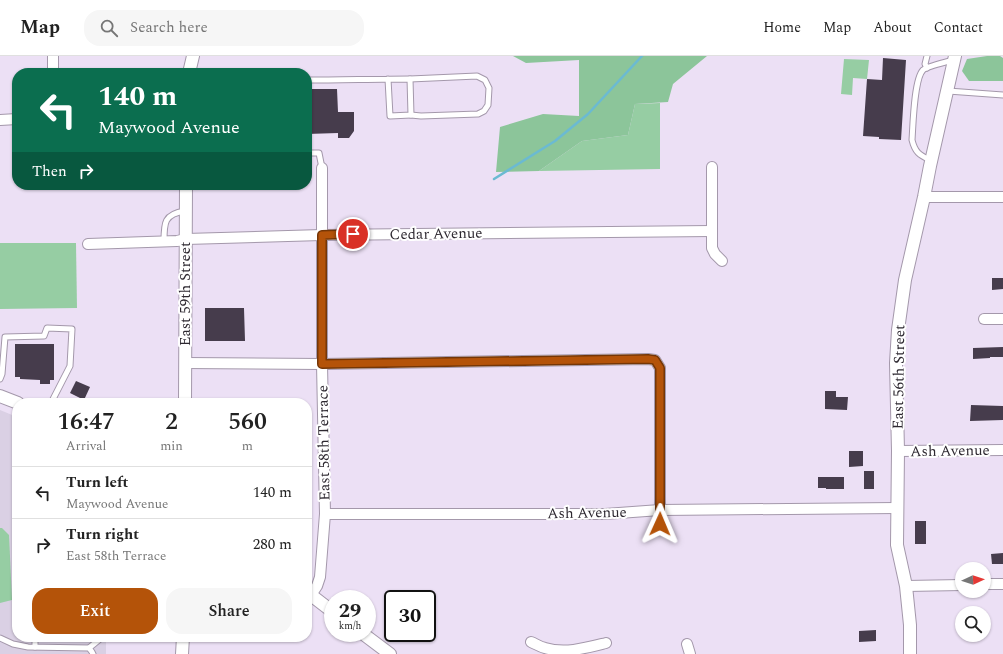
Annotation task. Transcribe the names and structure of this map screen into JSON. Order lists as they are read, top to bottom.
{
  "streets": {
    "street": [
      "Cedar Avenue",
      "East 59th Street",
      "East 56th Street",
      "East 58th Terrace",
      "Ash Avenue"
    ]
  },
  "crossings": [
    ["Cedar Avenue", "East 59th Street"],
    ["Cedar Avenue", "East 58th Terrace"],
    ["East 56th Street", "Ash Avenue"],
    ["East 58th Terrace", "Ash Avenue"]
  ],
  "north": "right",
  "page": {
    "header": "Map",
    "search": "Search here",
    "nav": [
      "Home",
      "Map",
      "About",
      "Contact"
    ],
    "turn": ["140 m", "Maywood Avenue"],
    "then": "Then",
    "eta": [
      "16:47",
      "Arrival",
      "2",
      "min",
      "560",
      "m"
    ],
    "list": [
      {
        "name": "Turn left",
        "note": "Maywood Avenue",
        "value": "140 m"
      },
      {
        "name": "Turn right",
        "note": "East 58th Terrace",
        "value": "280 m"
      }
    ],
    "buttons": ["Exit", "Share"],
    "speed": "29 km/h",
    "limit": "30"
  }
}
